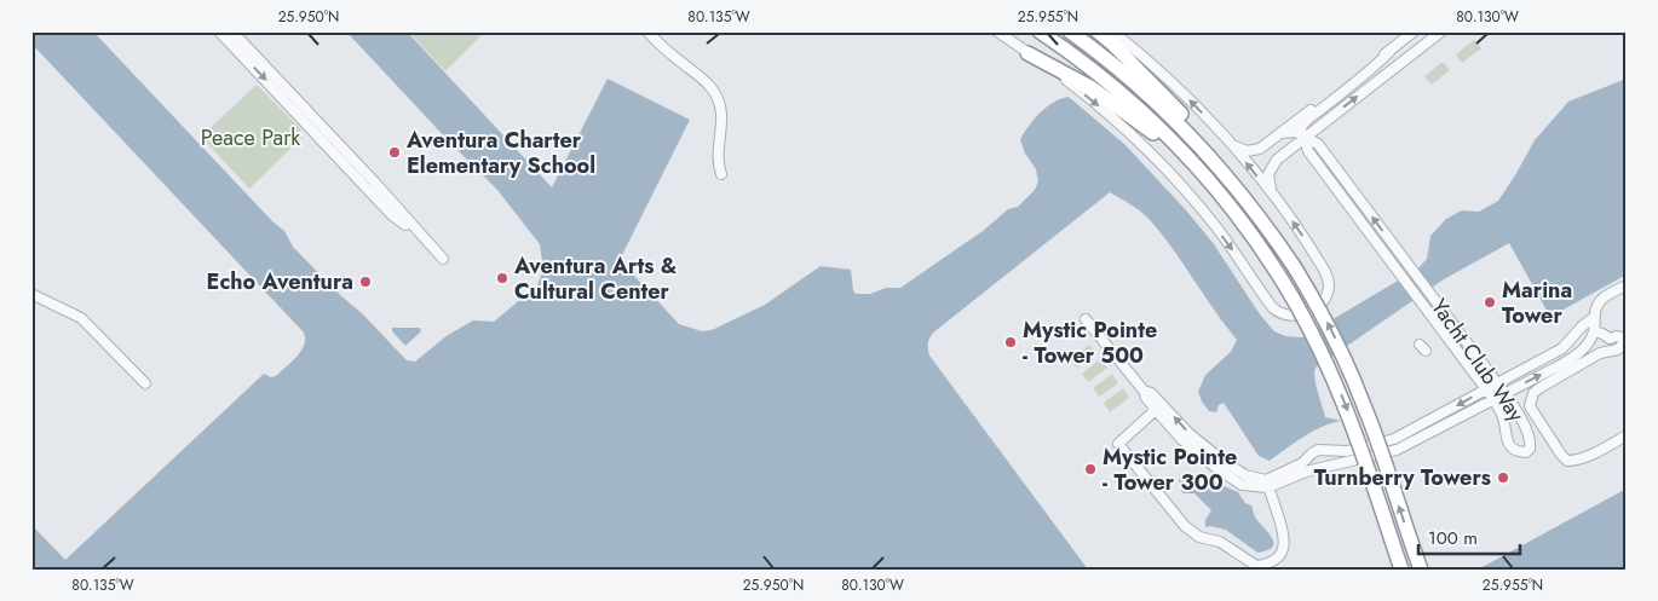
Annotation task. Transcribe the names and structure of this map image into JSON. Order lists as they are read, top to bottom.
{
  "streets": {
    "street": ["Yacht Club Way"]
  },
  "parks": ["Peace Park"],
  "places": [
    "Aventura Charter Elementary School",
    "Aventura Arts & Cultural Center",
    "Echo Aventura",
    "Marina Tower",
    "Mystic Pointe - Tower 500",
    "Mystic Pointe - Tower 300",
    "Turnberry Towers"
  ],
  "scale_bar": "100 m",
  "coordinates": [
    "25.950°N",
    "80.135°W",
    "25.955°N",
    "80.130°W"
  ]
}
